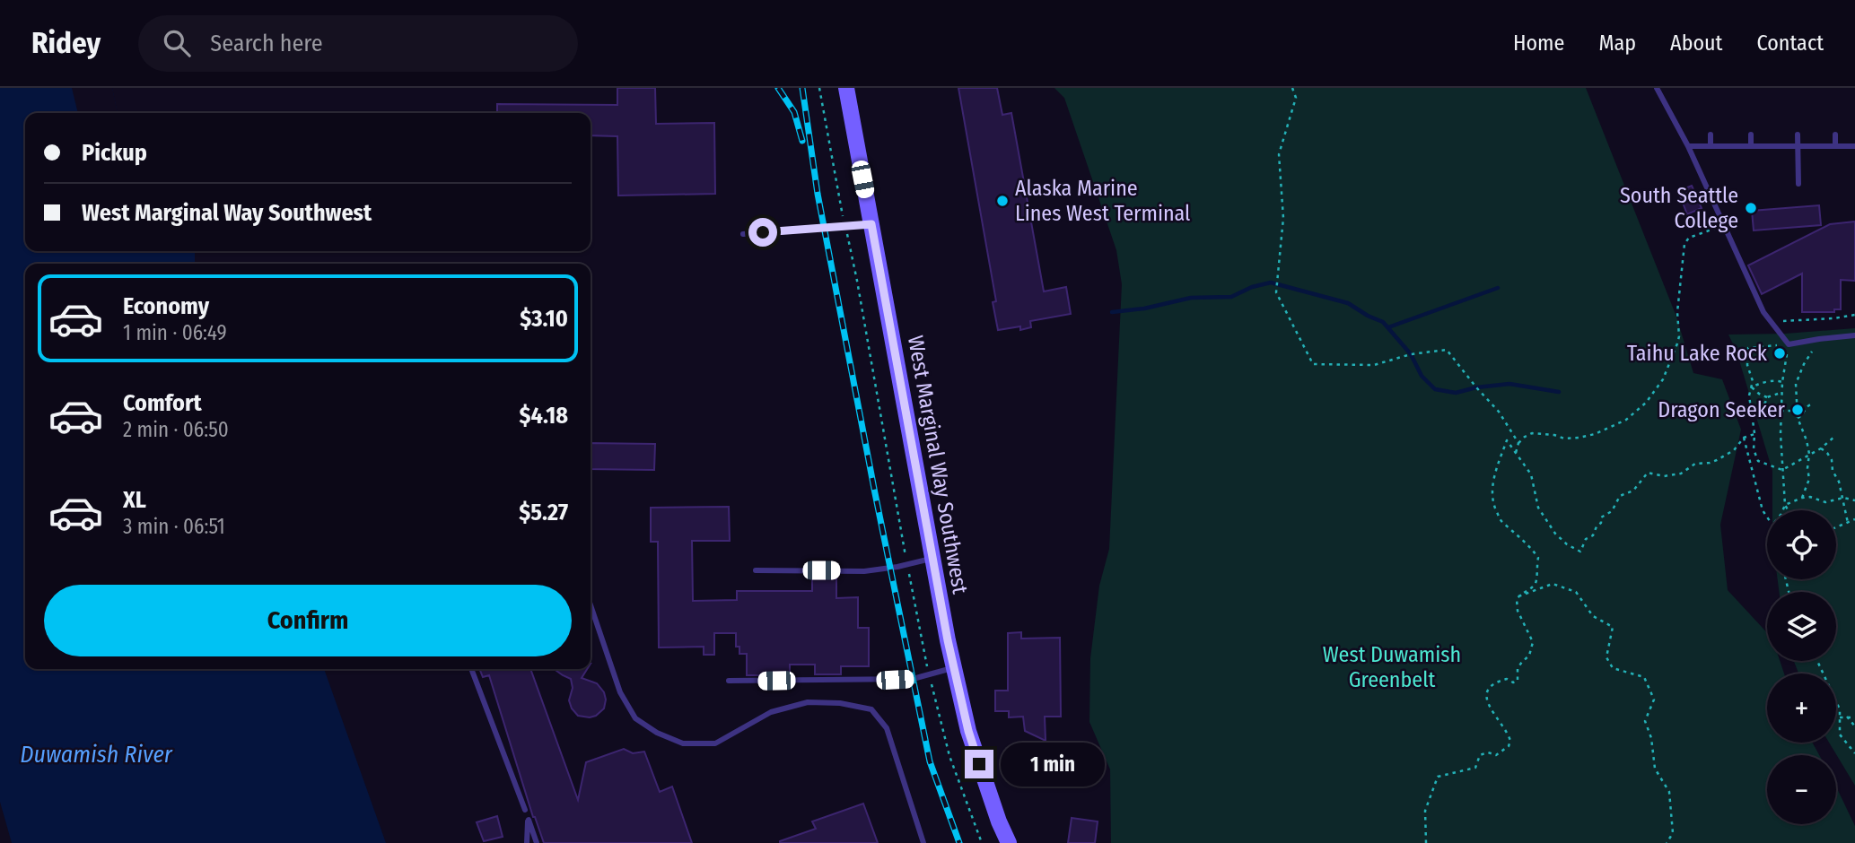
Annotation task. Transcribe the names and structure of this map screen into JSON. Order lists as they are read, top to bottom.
{
  "streets": {
    "main road": ["West Marginal Way Southwest"]
  },
  "water": ["Duwamish River"],
  "parks": ["West Duwamish Greenbelt"],
  "places": [
    "Alaska Marine Lines West Terminal",
    "South Seattle College",
    "Taihu Lake Rock",
    "Dragon Seeker"
  ],
  "page": {
    "header": "Ridey",
    "search": "Search here",
    "nav": [
      "Home",
      "Map",
      "About",
      "Contact"
    ],
    "banner": ["Pickup", "West Marginal Way Southwest"],
    "list": [
      {
        "name": "Economy",
        "note": "1 min · 06:49",
        "value": "$3.10"
      },
      {
        "name": "Comfort",
        "note": "2 min · 06:50",
        "value": "$4.18"
      },
      {
        "name": "XL",
        "note": "3 min · 06:51",
        "value": "$5.27"
      }
    ],
    "map_buttons": ["+", "−"],
    "buttons": "Confirm",
    "bubble": "1 min"
  }
}
